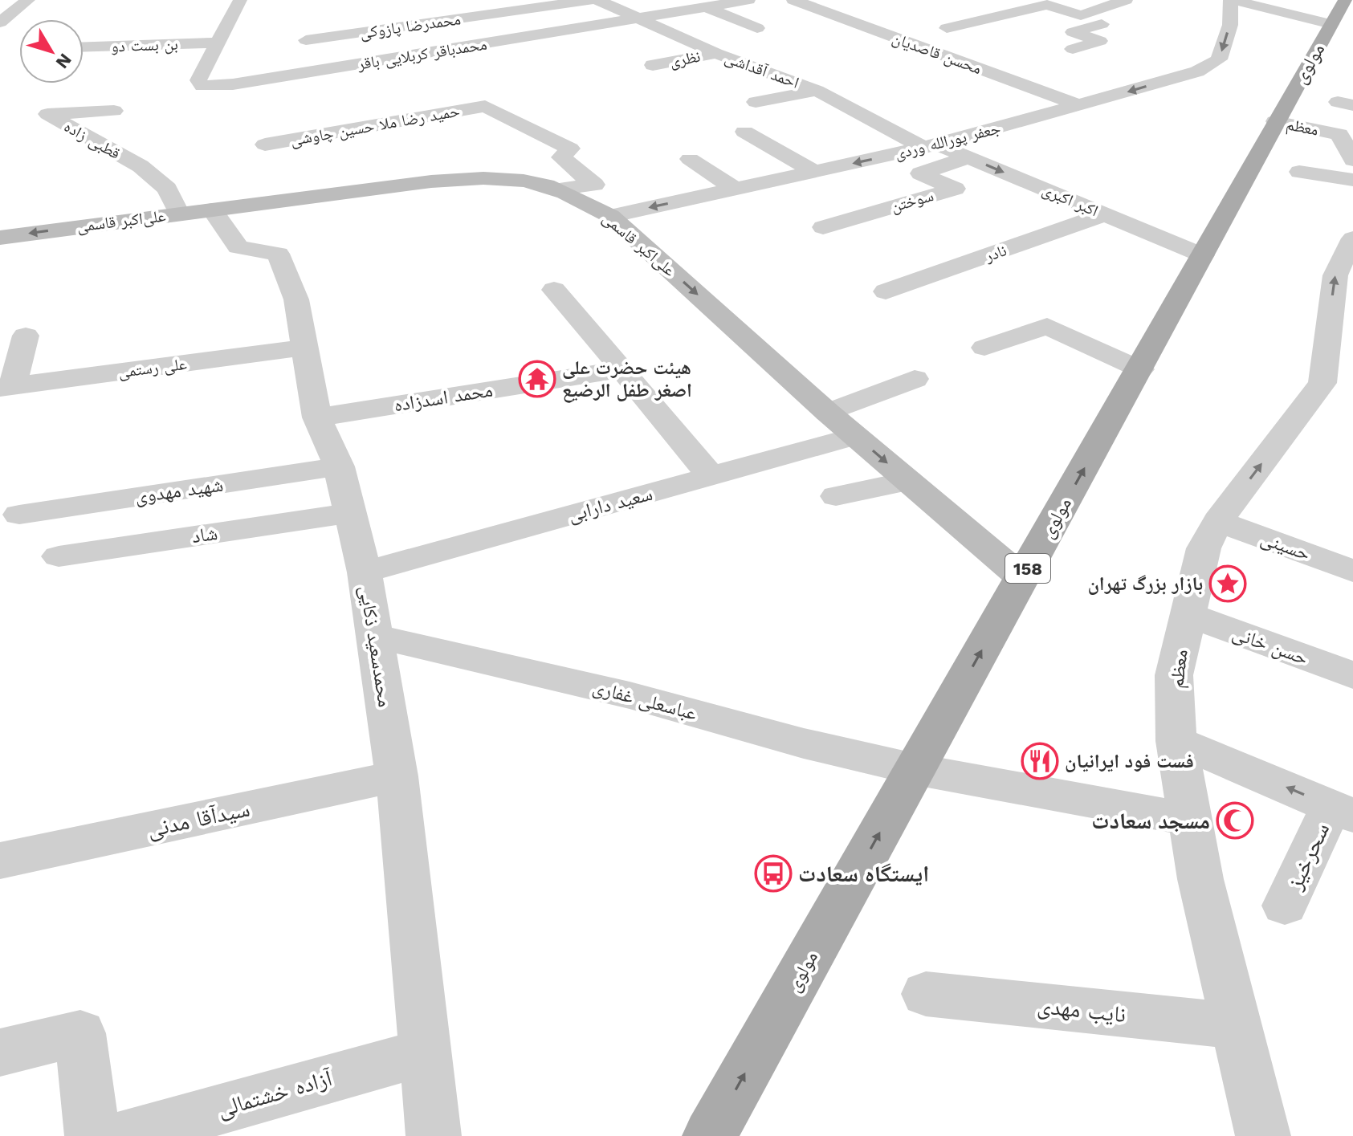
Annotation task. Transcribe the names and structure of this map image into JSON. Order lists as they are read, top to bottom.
{
  "streets": {
    "main road": ["مولوی", "158"],
    "street": [
      "محمدرضا پازوکی",
      "بن بست دو",
      "محسن قاصدیان",
      "محمدباقر کربلایی باقر",
      "نظری",
      "احمد آقداشی",
      "حمید رضا ملا حسین چاوشی",
      "معظم",
      "قطبی زاده",
      "جعفر پورالله وردی",
      "اکبر اکبری",
      "سوختن",
      "علی‌اکبر قاسمی",
      "نادر",
      "علی رستمی",
      "محمد اسدزاده",
      "شهید مهدوی",
      "سعید دارابی",
      "شاد",
      "حسینی",
      "حسن خانی",
      "محمدسعید ذکایی",
      "عباسعلی غفاری",
      "سیدآقا مدنی",
      "سحرخیز",
      "نایب مهدی",
      "آزاده خشتمالی"
    ]
  },
  "crossings": [
    ["بن بست دو", "محمدباقر کربلایی باقر"],
    ["محسن قاصدیان", "جعفر پورالله وردی"],
    ["محمدباقر کربلایی باقر", "احمد آقداشی"],
    ["نظری", "احمد آقداشی"],
    ["مولوی", "معظم"],
    ["مولوی", "اکبر اکبری"],
    ["مولوی", "علی‌اکبر قاسمی"],
    ["مولوی", "عباسعلی غفاری"],
    ["احمد آقداشی", "جعفر پورالله وردی"],
    ["احمد آقداشی", "اکبر اکبری"],
    ["معظم", "حسینی"],
    ["معظم", "حسن خانی"],
    ["معظم", "عباسعلی غفاری"],
    ["معظم", "نایب مهدی"],
    ["قطبی زاده", "علی‌اکبر قاسمی"],
    ["قطبی زاده", "محمدسعید ذکایی"],
    ["جعفر پورالله وردی", "اکبر اکبری"],
    ["جعفر پورالله وردی", "علی‌اکبر قاسمی"],
    ["اکبر اکبری", "سوختن"],
    ["اکبر اکبری", "نادر"],
    ["علی‌اکبر قاسمی", "سعید دارابی"],
    ["علی‌اکبر قاسمی", "محمدسعید ذکایی"],
    ["علی رستمی", "محمدسعید ذکایی"],
    ["محمد اسدزاده", "محمدسعید ذکایی"],
    ["شهید مهدوی", "محمدسعید ذکایی"],
    ["سعید دارابی", "محمدسعید ذکایی"],
    ["شاد", "محمدسعید ذکایی"],
    ["محمدسعید ذکایی", "عباسعلی غفاری"],
    ["محمدسعید ذکایی", "سیدآقا مدنی"],
    ["محمدسعید ذکایی", "آزاده خشتمالی"]
  ],
  "one_way": ["مولوی"],
  "places": {
    "temple": ["هیئت حضرت علی اصغر طفل الرضیع"],
    "place": ["بازار بزرگ تهران"],
    "restaurant": ["فست فود ایرانیان"],
    "mosque": ["مسجد سعادت"],
    "bus stop": ["ایستگاه سعادت"]
  },
  "north": "bottom right"
}
